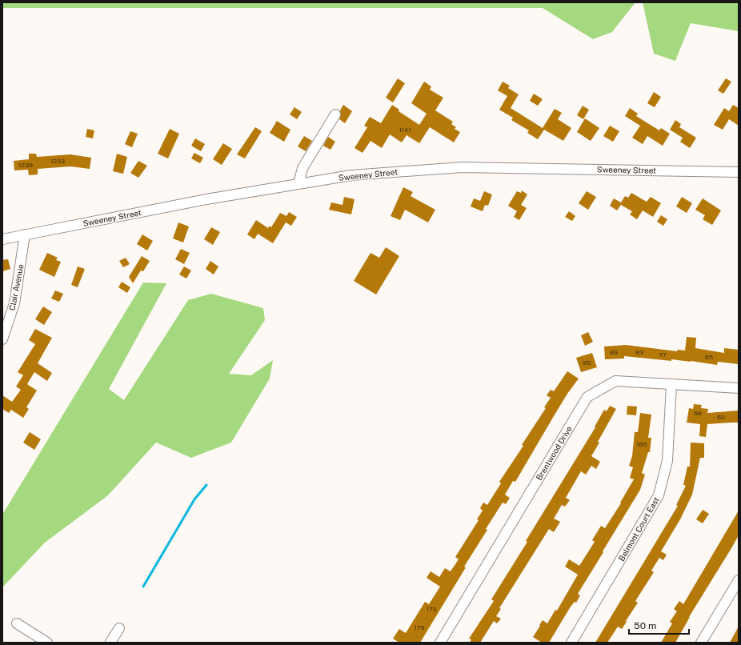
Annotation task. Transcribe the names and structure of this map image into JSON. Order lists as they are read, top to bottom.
{
  "streets": {
    "street": [
      "Sweeney Street",
      "Clair Avenue",
      "Brentwood Drive",
      "Belmont Court East"
    ]
  },
  "crossings": [
    ["Sweeney Street", "Clair Avenue"],
    ["Brentwood Drive", "Belmont Court East"]
  ],
  "house_numbers": [
    "1141",
    "1233",
    "1239",
    "89",
    "83",
    "77",
    "65",
    "95",
    "68",
    "60",
    "165",
    "173",
    "179"
  ],
  "scale_bar": "50 m"
}
